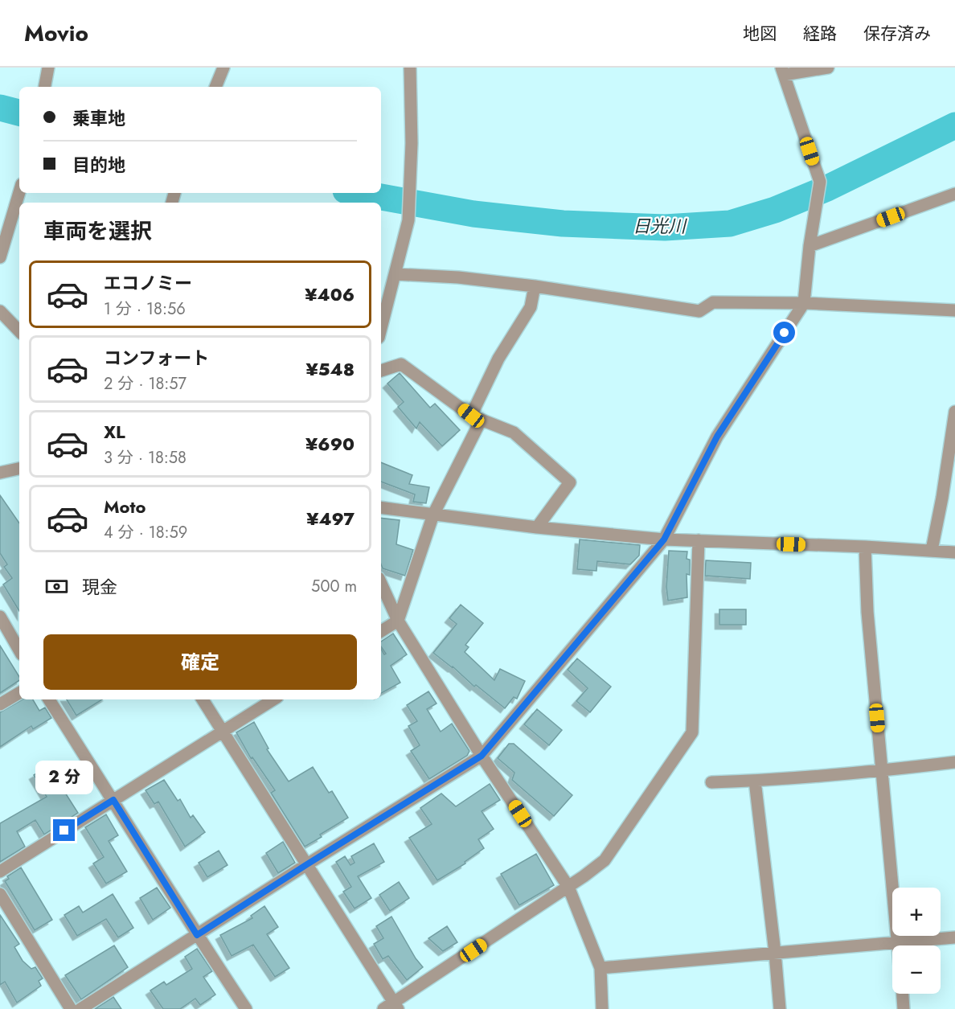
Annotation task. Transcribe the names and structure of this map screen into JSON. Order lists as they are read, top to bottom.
{
  "water": ["日光川"],
  "page": {
    "header": "Movio",
    "nav": ["地図", "経路", "保存済み"],
    "banner": ["乗車地", "目的地"],
    "heading": "車両を選択",
    "list": [
      {
        "name": "エコノミー",
        "note": "1 分 · 18:56",
        "value": "¥406"
      },
      {
        "name": "コンフォート",
        "note": "2 分 · 18:57",
        "value": "¥548"
      },
      {
        "name": "XL",
        "note": "3 分 · 18:58",
        "value": "¥690"
      },
      {
        "name": "Moto",
        "note": "4 分 · 18:59",
        "value": "¥497"
      }
    ],
    "pay": ["現金", "500 m"],
    "buttons": "確定",
    "bubble": "2 分",
    "map_buttons": ["+", "−"]
  }
}
